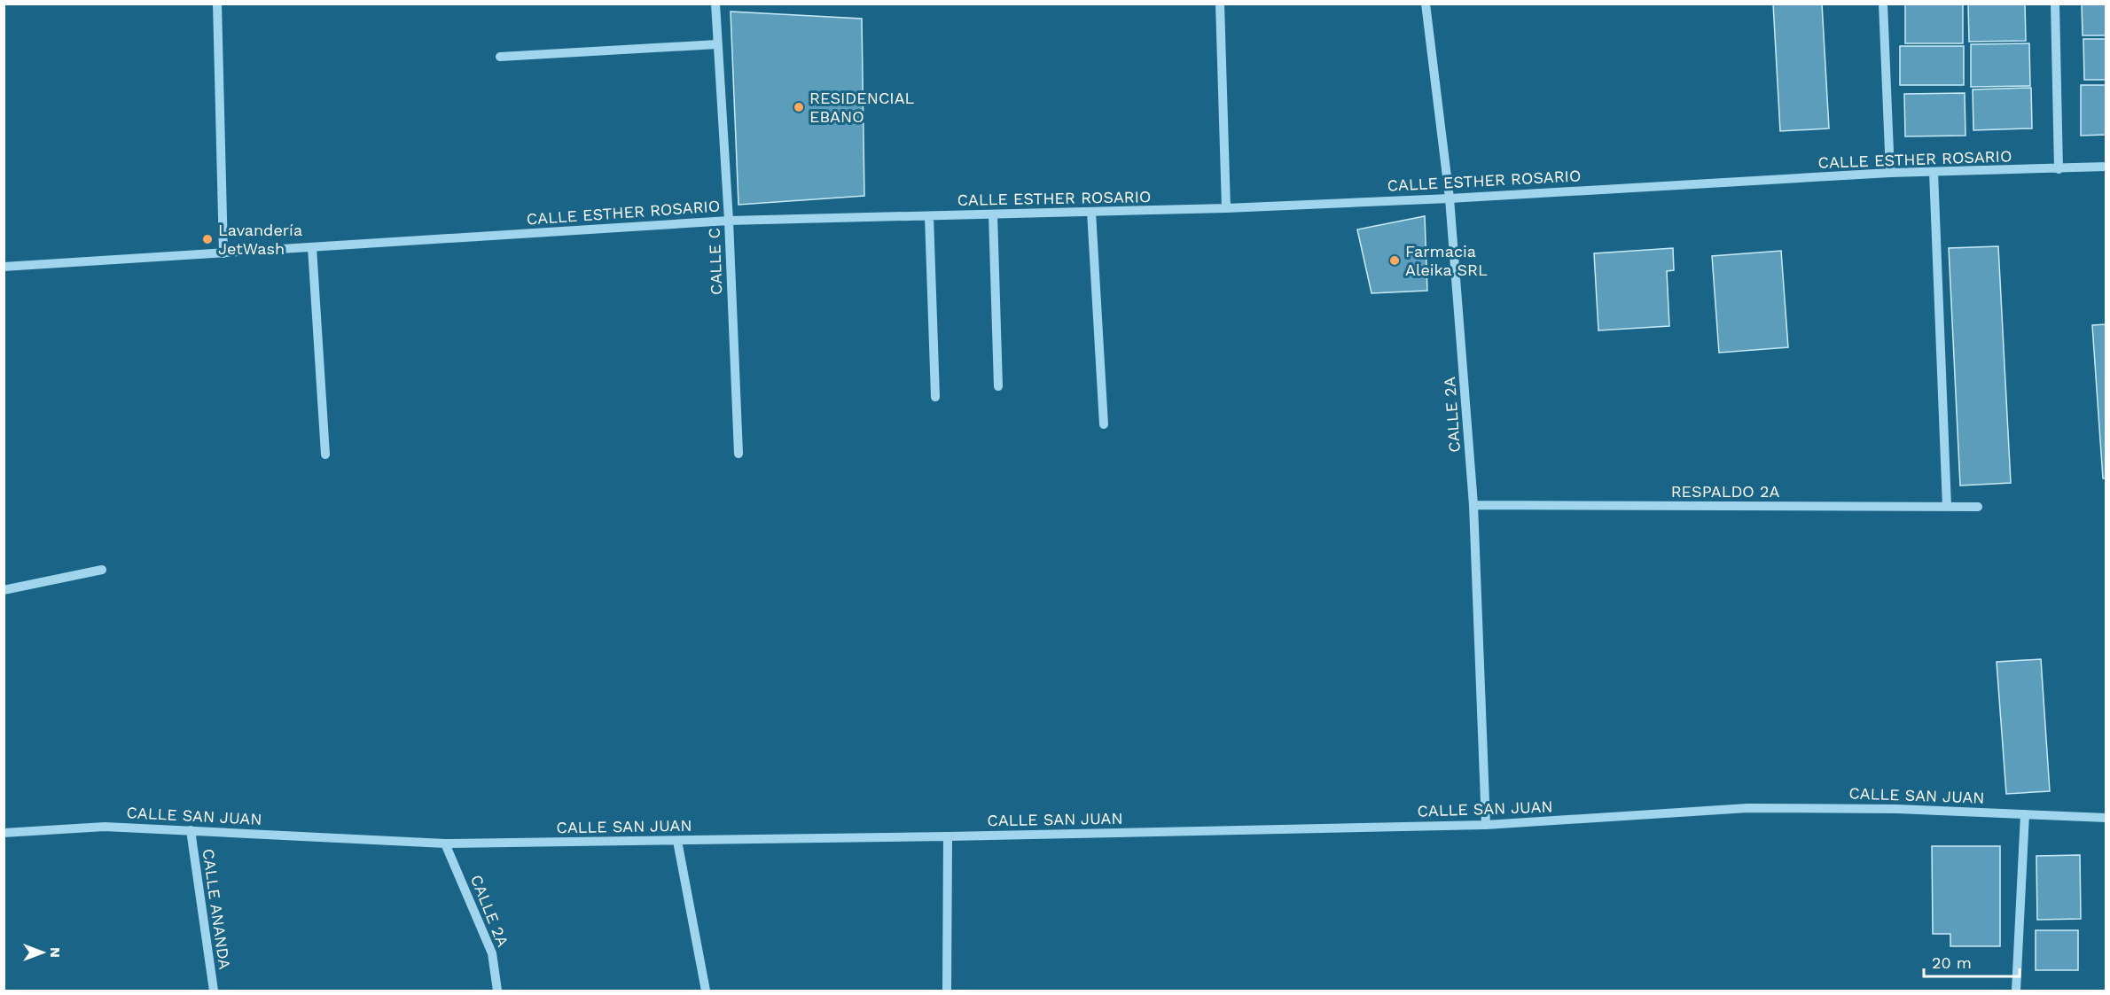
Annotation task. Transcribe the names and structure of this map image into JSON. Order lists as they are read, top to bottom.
{
  "streets": {
    "street": [
      "CALLE ESTHER ROSARIO",
      "CALLE C",
      "CALLE 2A",
      "RESPALDO 2A",
      "CALLE SAN JUAN",
      "CALLE ANANDA"
    ]
  },
  "crossings": [
    ["CALLE ESTHER ROSARIO", "CALLE C"],
    ["CALLE ESTHER ROSARIO", "CALLE 2A"],
    ["CALLE 2A", "RESPALDO 2A"],
    ["CALLE 2A", "CALLE SAN JUAN"],
    ["CALLE SAN JUAN", "CALLE ANANDA"]
  ],
  "places": ["RESIDENCIAL EBANO", "Lavandería JetWash", "Farmacia Aleika SRL"],
  "scale_bar": "20 m",
  "north": "right"
}
